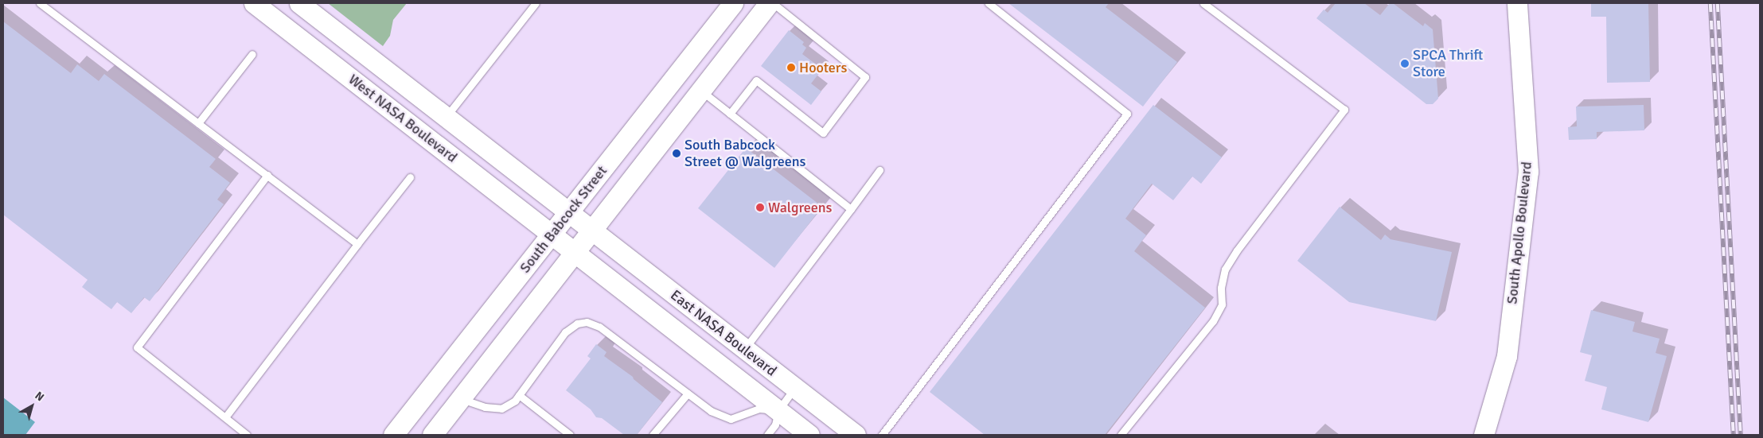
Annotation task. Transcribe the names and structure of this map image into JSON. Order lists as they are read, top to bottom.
{
  "streets": {
    "main road": [
      "West NASA Boulevard",
      "South Babcock Street",
      "South Apollo Boulevard",
      "East NASA Boulevard"
    ]
  },
  "crossings": [
    ["West NASA Boulevard", "South Babcock Street"],
    ["West NASA Boulevard", "East NASA Boulevard"],
    ["South Babcock Street", "East NASA Boulevard"]
  ],
  "places": [
    "SPCA Thrift Store",
    "Hooters",
    "South Babcock Street @ Walgreens",
    "Walgreens"
  ],
  "north": "top right"
}
